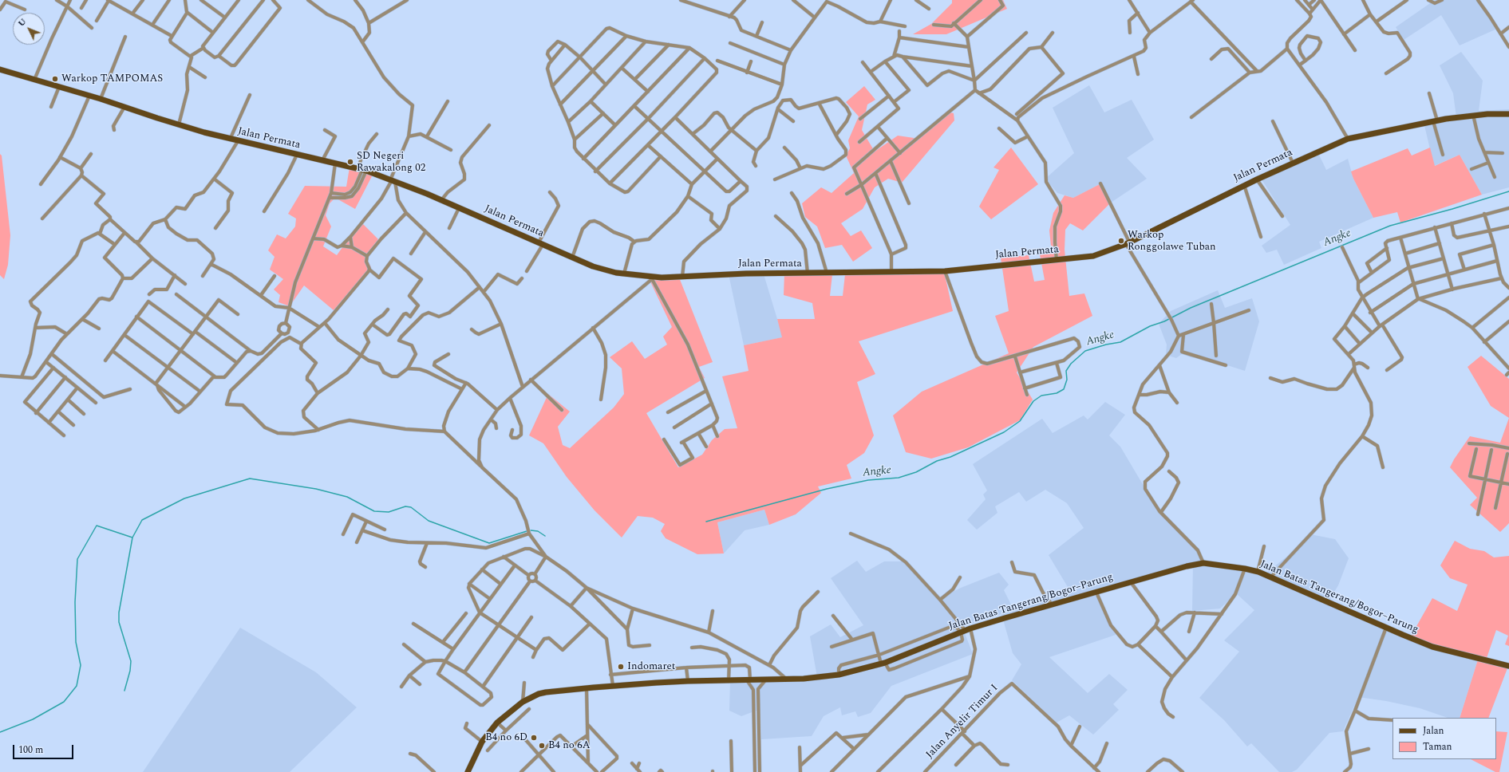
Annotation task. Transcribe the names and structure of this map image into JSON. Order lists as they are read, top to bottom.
{
  "streets": {
    "main road": ["Jalan Permata", "Jalan Batas Tangerang/Bogor–Parung"],
    "street": ["Jalan Anyelir Timur I"]
  },
  "water": ["Angke"],
  "places": [
    "Warkop TAMPOMAS",
    "SD Negeri Rawakalong 02",
    "Warkop Ronggolawe Tuban",
    "Indomaret",
    "B4 no 6D",
    "B4 no 6A"
  ],
  "legend": ["Jalan", "Taman"],
  "scale_bar": "100 m",
  "north": "top left"
}
